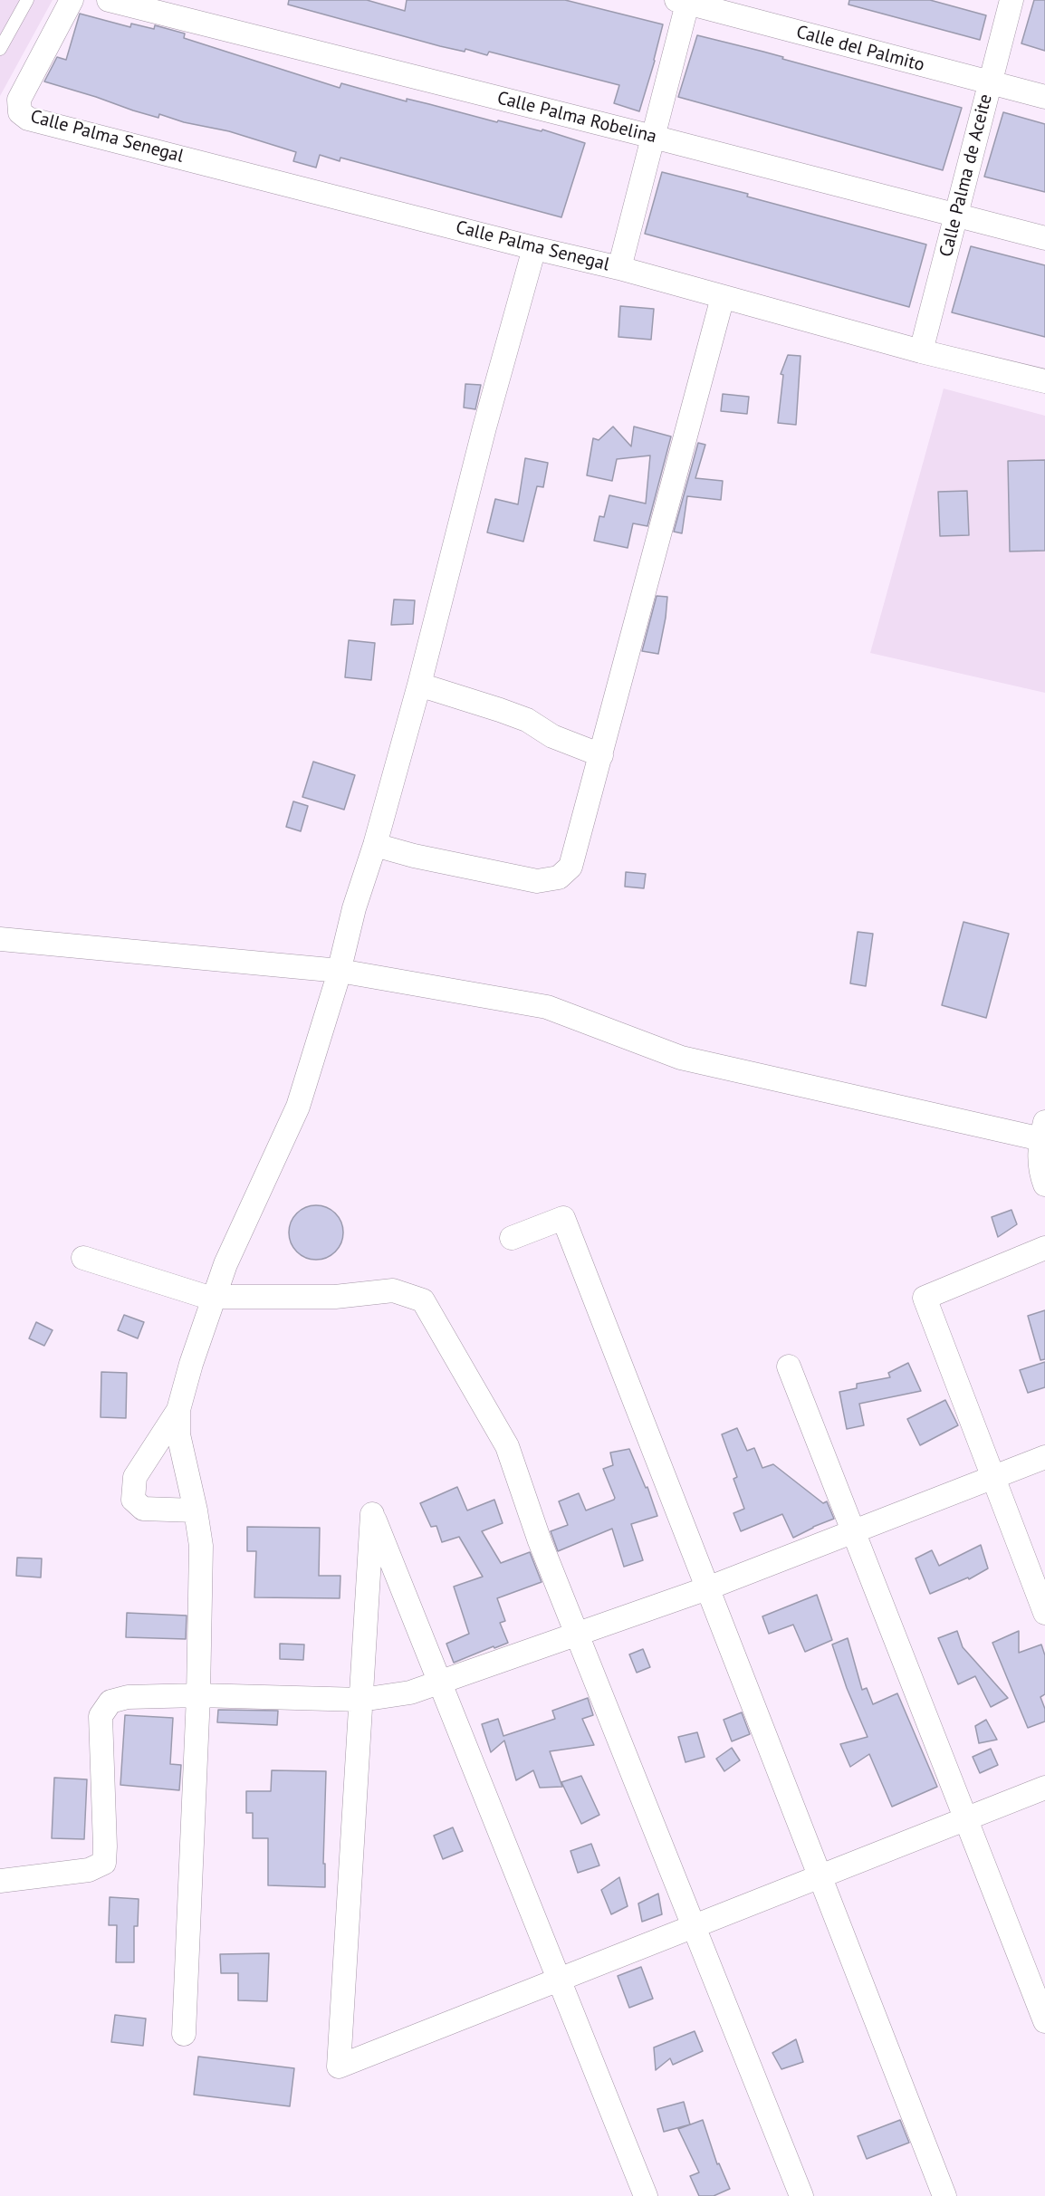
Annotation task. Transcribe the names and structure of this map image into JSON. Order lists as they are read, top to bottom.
{
  "streets": {
    "street": [
      "Calle del Palmito",
      "Calle Palma Robelina",
      "Calle Palma Senegal",
      "Calle Palma de Aceite"
    ]
  },
  "crossings": [
    ["Calle del Palmito", "Calle Palma de Aceite"],
    ["Calle Palma Robelina", "Calle Palma de Aceite"],
    ["Calle Palma Senegal", "Calle Palma de Aceite"]
  ]
}
